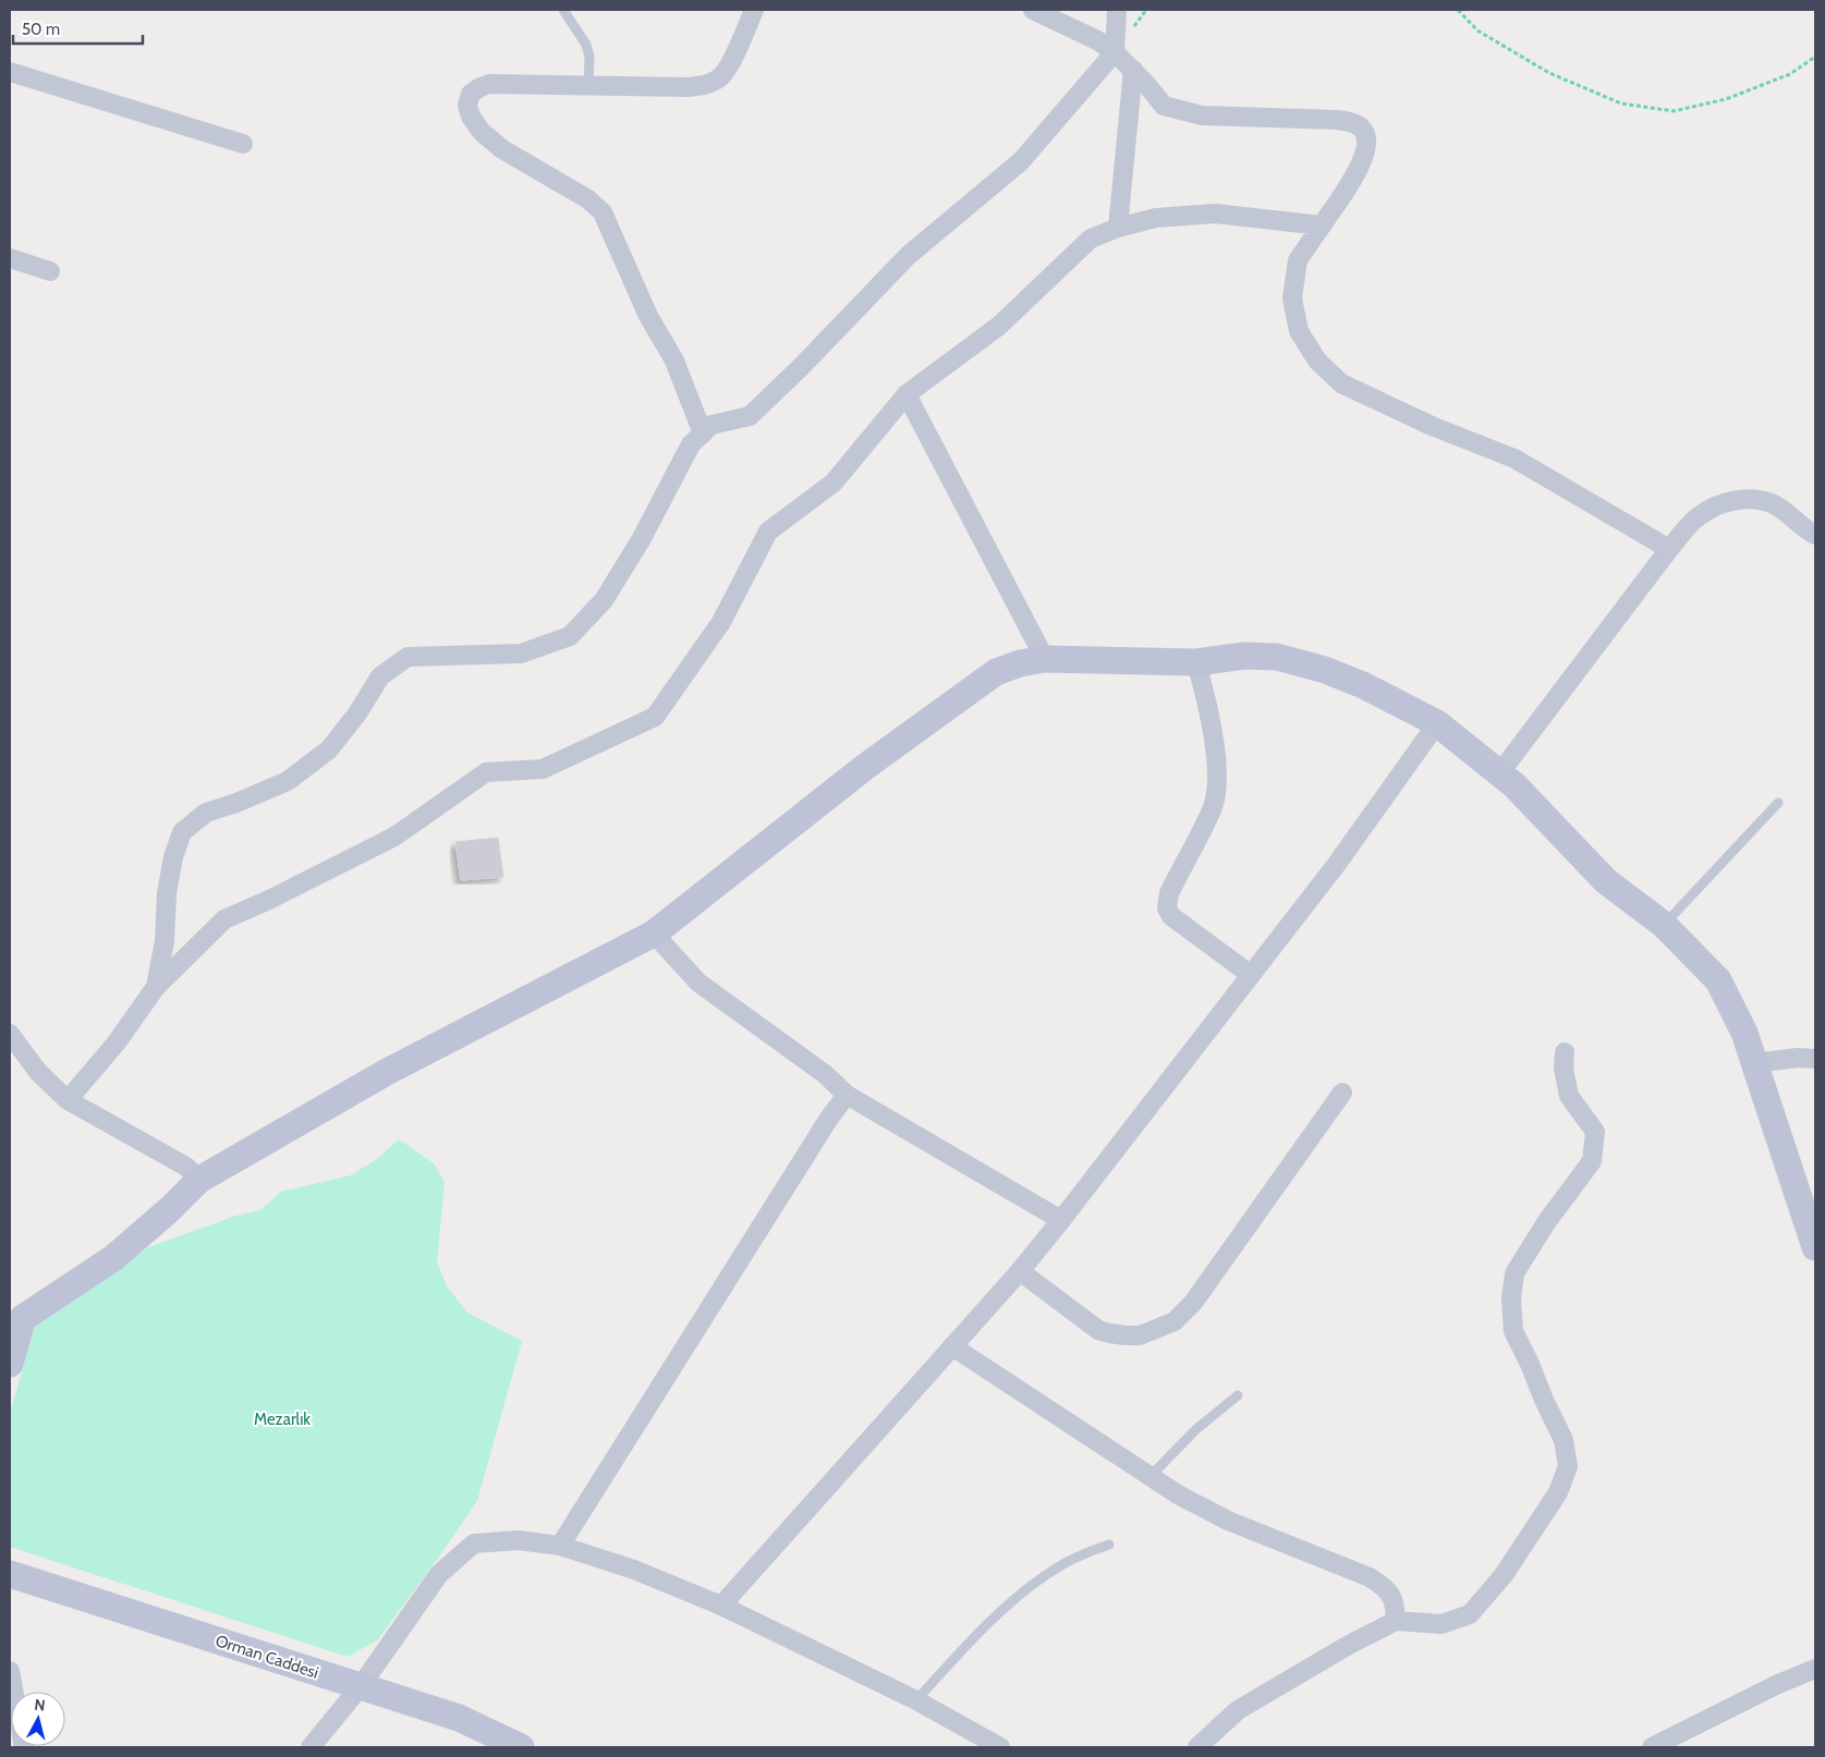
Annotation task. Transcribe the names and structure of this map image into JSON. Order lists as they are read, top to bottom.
{
  "streets": {
    "street": ["Orman Caddesi"]
  },
  "parks": ["Mezarlık"],
  "scale_bar": "50 m",
  "north": "top"
}
